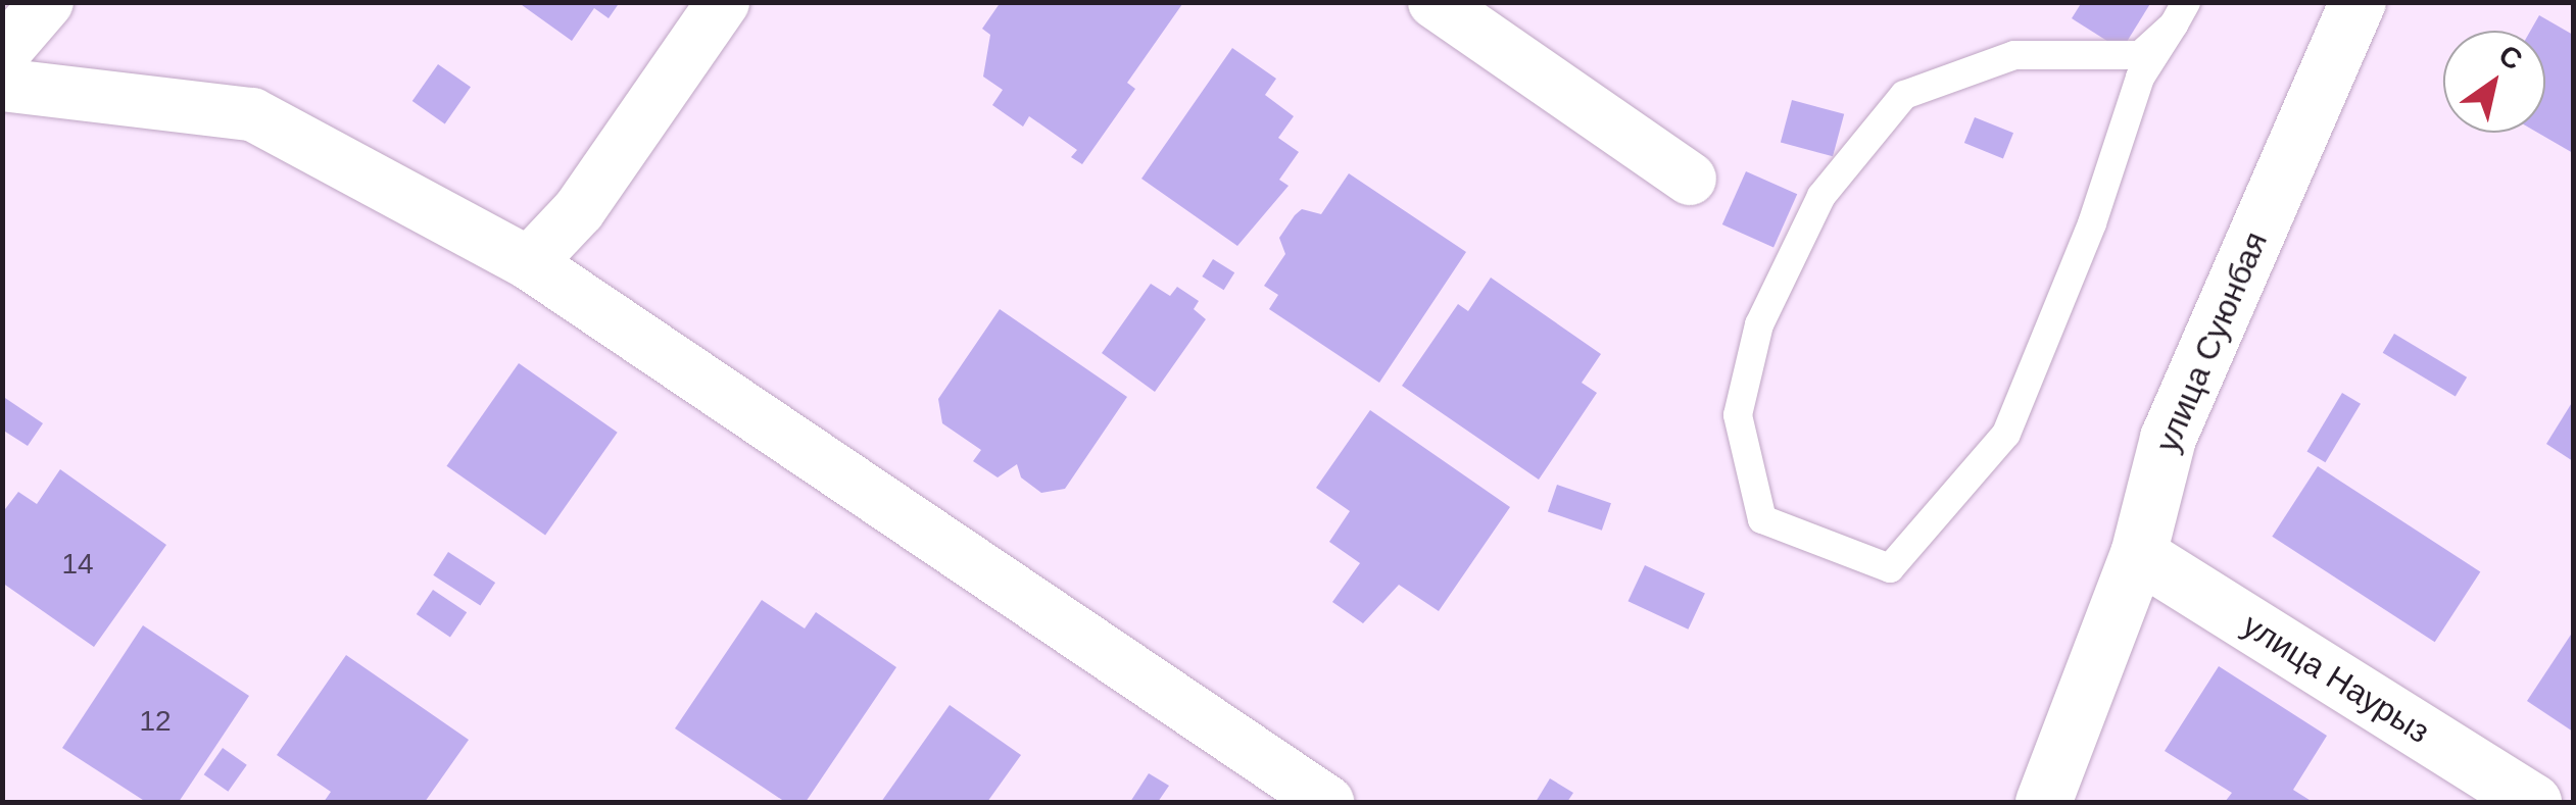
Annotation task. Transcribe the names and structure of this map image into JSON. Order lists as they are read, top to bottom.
{
  "streets": {
    "main road": ["улица Суюнбая", "улица Наурыз"]
  },
  "crossings": [
    ["улица Суюнбая", "улица Наурыз"]
  ],
  "house_numbers": ["14", "12"],
  "north": "top right"
}
